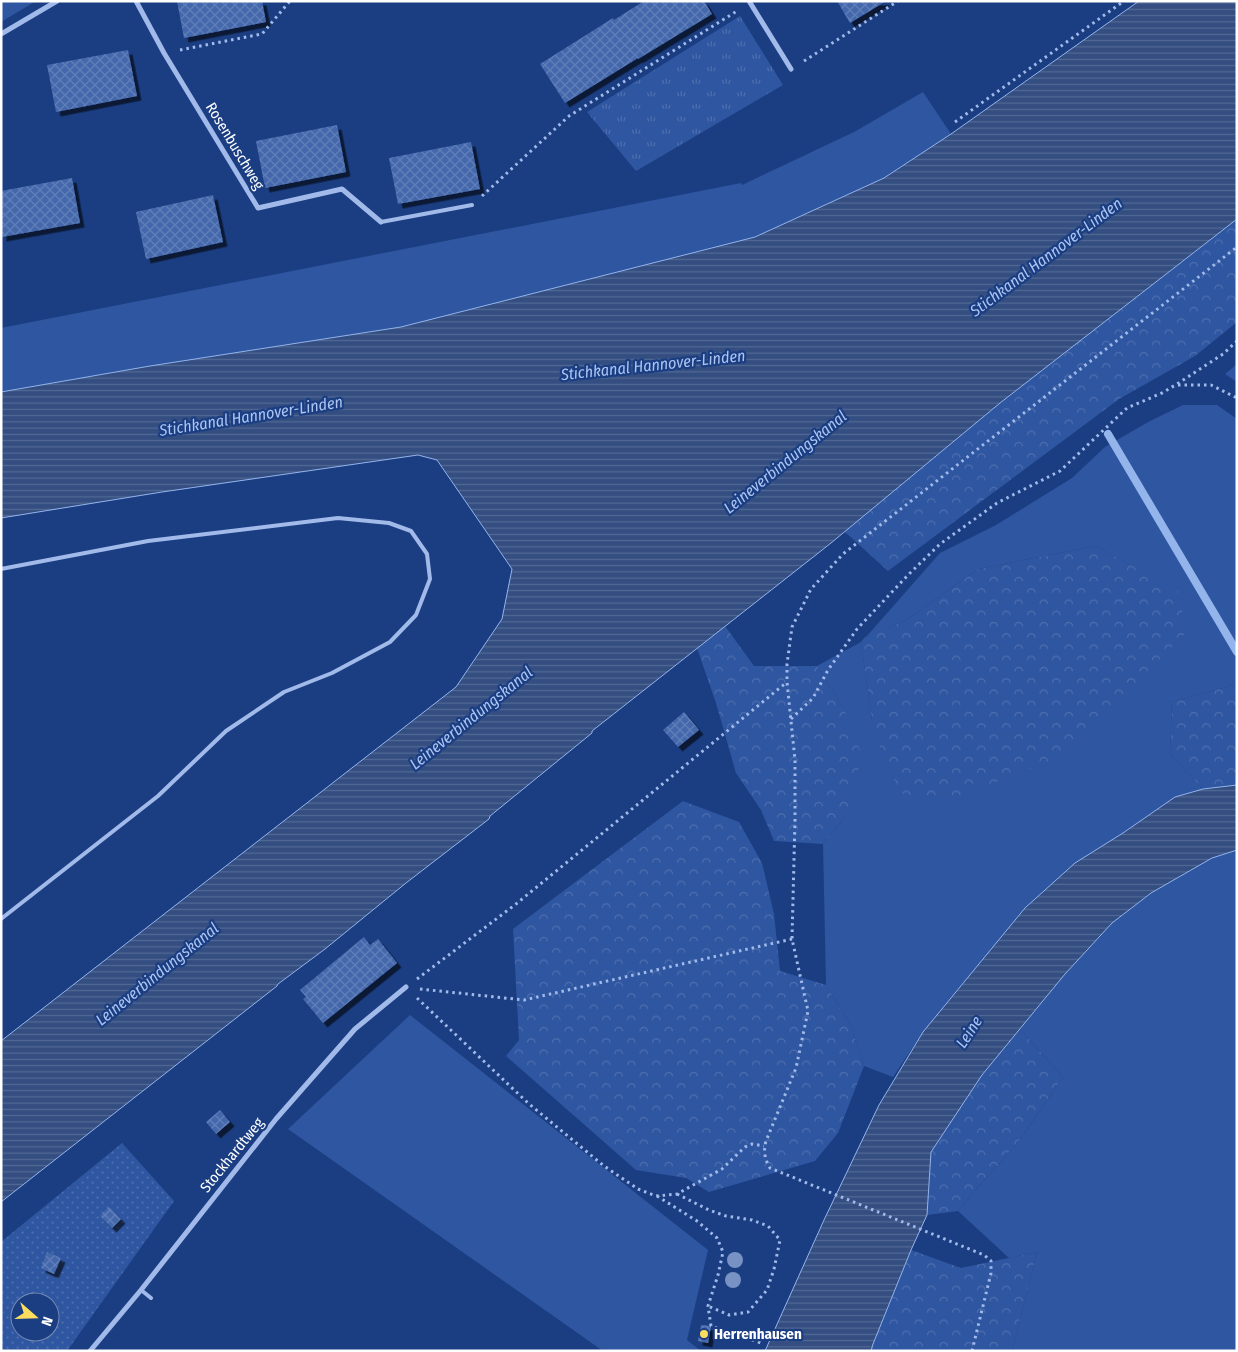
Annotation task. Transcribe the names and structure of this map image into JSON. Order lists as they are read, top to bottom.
{
  "streets": {
    "street": ["Rosenbuschweg", "Stockhardtweg"]
  },
  "water": ["Stichkanal Hannover-Linden", "Leineverbindungskanal", "Leine"],
  "places": ["Herrenhausen"],
  "north": "right"
}
